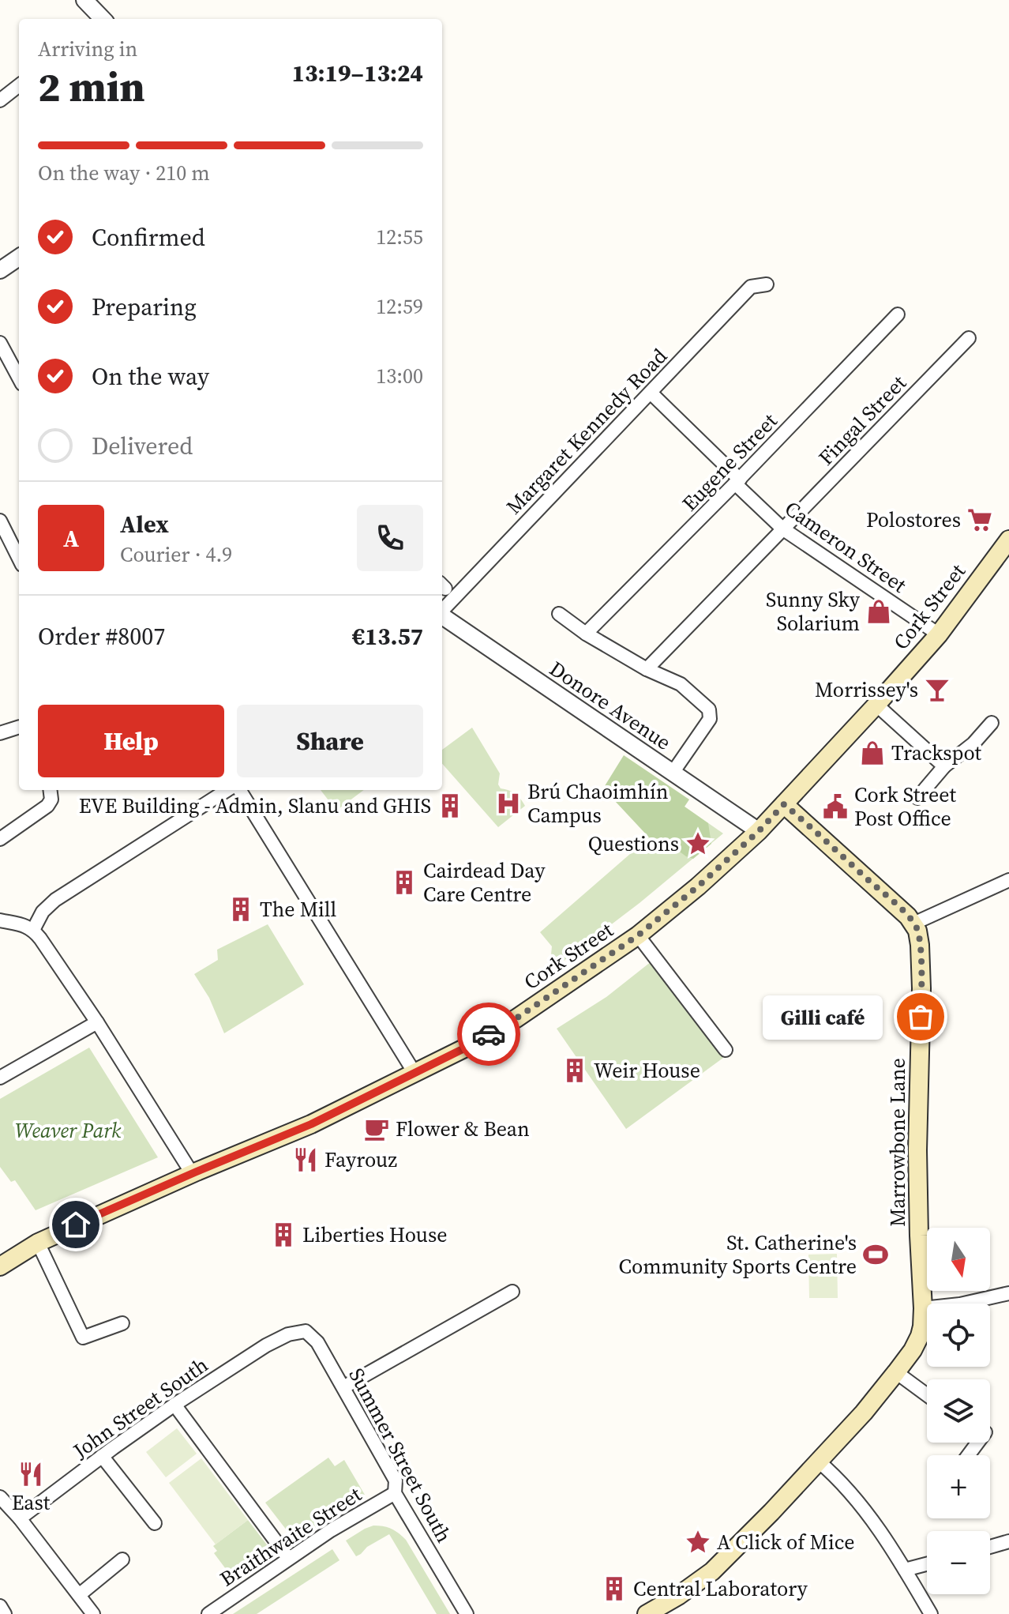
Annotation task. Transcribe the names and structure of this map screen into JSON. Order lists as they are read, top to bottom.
{
  "streets": {
    "main road": ["Cork Street", "Marrowbone Lane"],
    "street": [
      "Fingal Street",
      "Margaret Kennedy Road",
      "Eugene Street",
      "Cameron Street",
      "Donore Avenue",
      "John Street South",
      "Summer Street South",
      "Braithwaite Street"
    ]
  },
  "crossings": [
    ["Fingal Street", "Cameron Street"],
    ["Margaret Kennedy Road", "Cameron Street"],
    ["Eugene Street", "Cameron Street"],
    ["Cameron Street", "Cork Street"],
    ["Cork Street", "Donore Avenue"],
    ["John Street South", "Summer Street South"],
    ["Summer Street South", "Braithwaite Street"]
  ],
  "parks": ["Weaver Park"],
  "places": {
    "supermarket": ["Polostores"],
    "shop": ["Sunny Sky Solarium", "Trackspot"],
    "bar": ["Morrissey's"],
    "hospital": ["Brú Chaoimhín Campus"],
    "building": [
      "EVE Building - Admin, Slanu and GHIS",
      "Cairdead Day Care Centre",
      "The Mill",
      "Weir House",
      "Liberties House",
      "Central Laboratory"
    ],
    "public building": ["Cork Street Post Office"],
    "place": ["Questions", "A Click of Mice"],
    "other": ["Gilli café"],
    "cafe": ["Flower & Bean"],
    "restaurant": ["Fayrouz", "East"],
    "sports": ["St. Catherine's Community Sports Centre"]
  },
  "north": "bottom",
  "page": {
    "heading": ["2 min", "Arriving in", "13:19–13:24"],
    "panel": [
      "Alex",
      "Courier · 4.9",
      "Order #8007",
      "€13.57"
    ],
    "bar": "On the way · 210 m",
    "list": [
      ["Confirmed", "12:55"],
      ["Preparing", "12:59"],
      ["On the way", "13:00"],
      "Delivered"
    ],
    "round": "A",
    "buttons": ["Help", "Share"],
    "bubble": "Gilli café",
    "map_buttons": ["+", "−"]
  }
}
